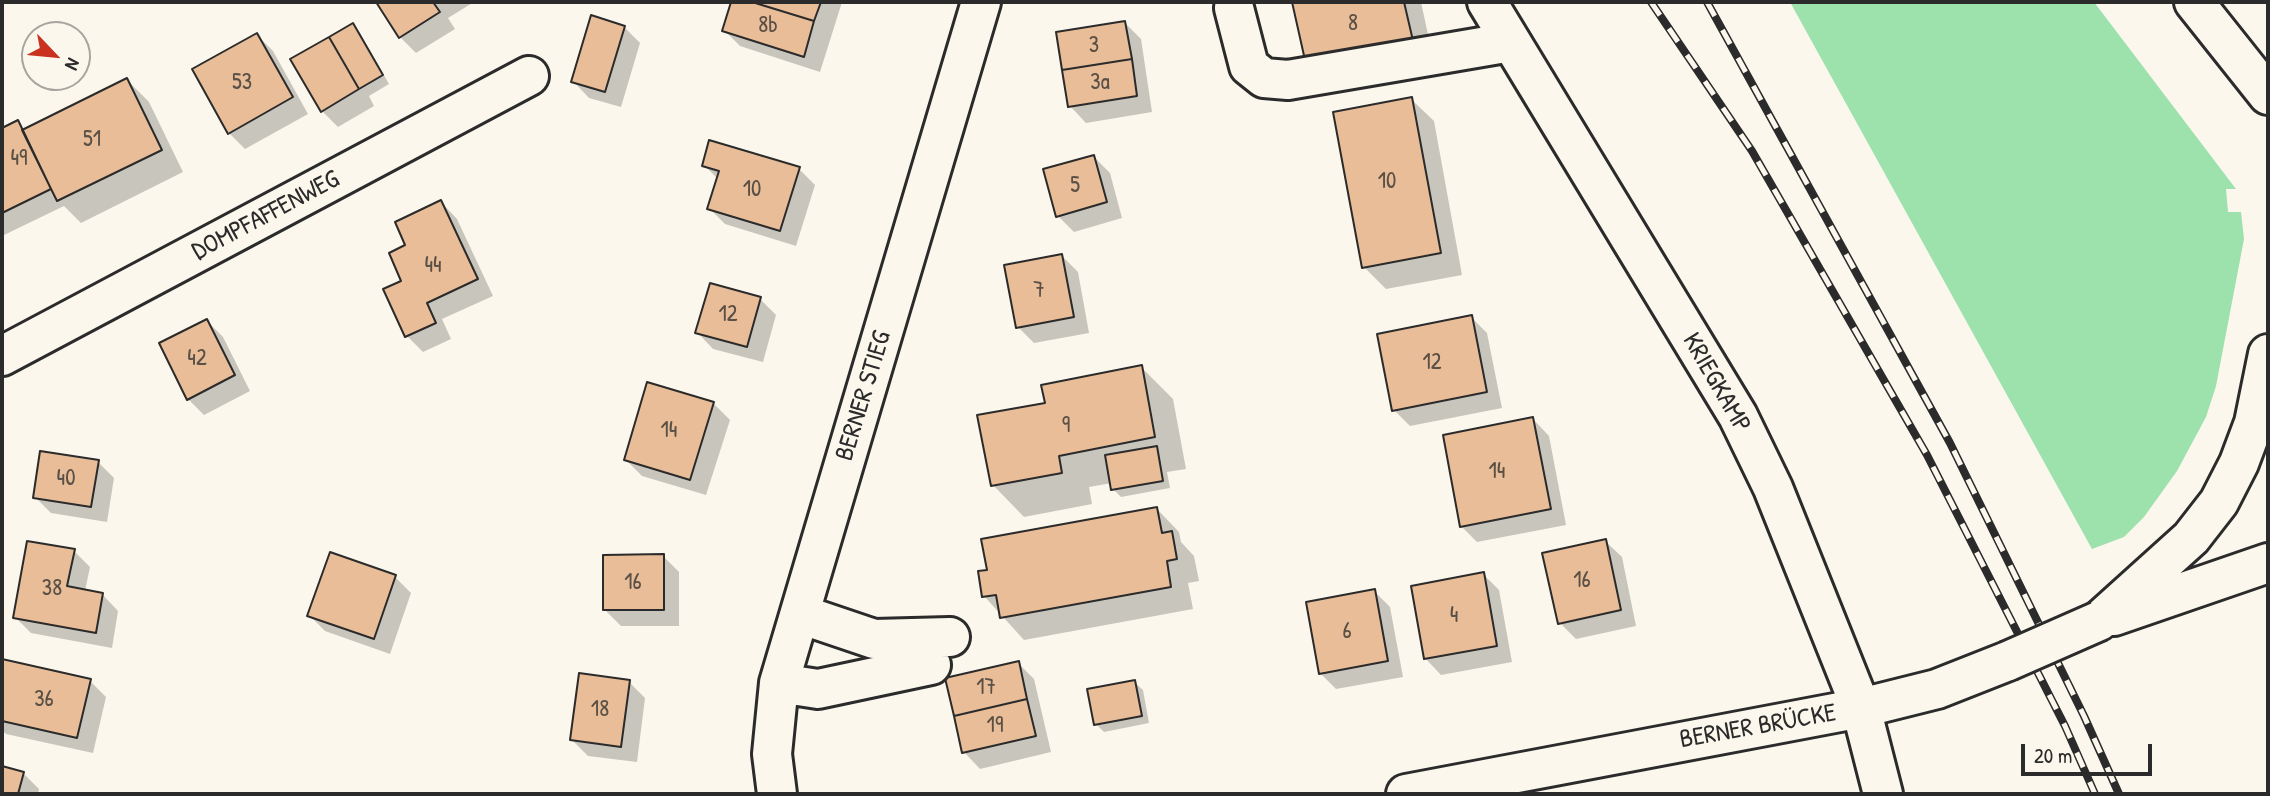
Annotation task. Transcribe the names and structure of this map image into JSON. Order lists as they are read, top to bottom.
{
  "streets": {
    "street": [
      "DOMPFAFFENWEG",
      "KRIEGKAMP",
      "BERNER STIEG",
      "BERNER BRÜCKE"
    ]
  },
  "crossings": [
    ["KRIEGKAMP", "BERNER BRÜCKE"]
  ],
  "house_numbers": [
    "8",
    "8b",
    "3",
    "53",
    "3a",
    "51",
    "49",
    "10",
    "5",
    "10",
    "44",
    "7",
    "12",
    "42",
    "12",
    "9",
    "14",
    "14",
    "40",
    "16",
    "16",
    "38",
    "4",
    "6",
    "17",
    "36",
    "18",
    "19"
  ],
  "scale_bar": "20 m",
  "north": "bottom right"
}
